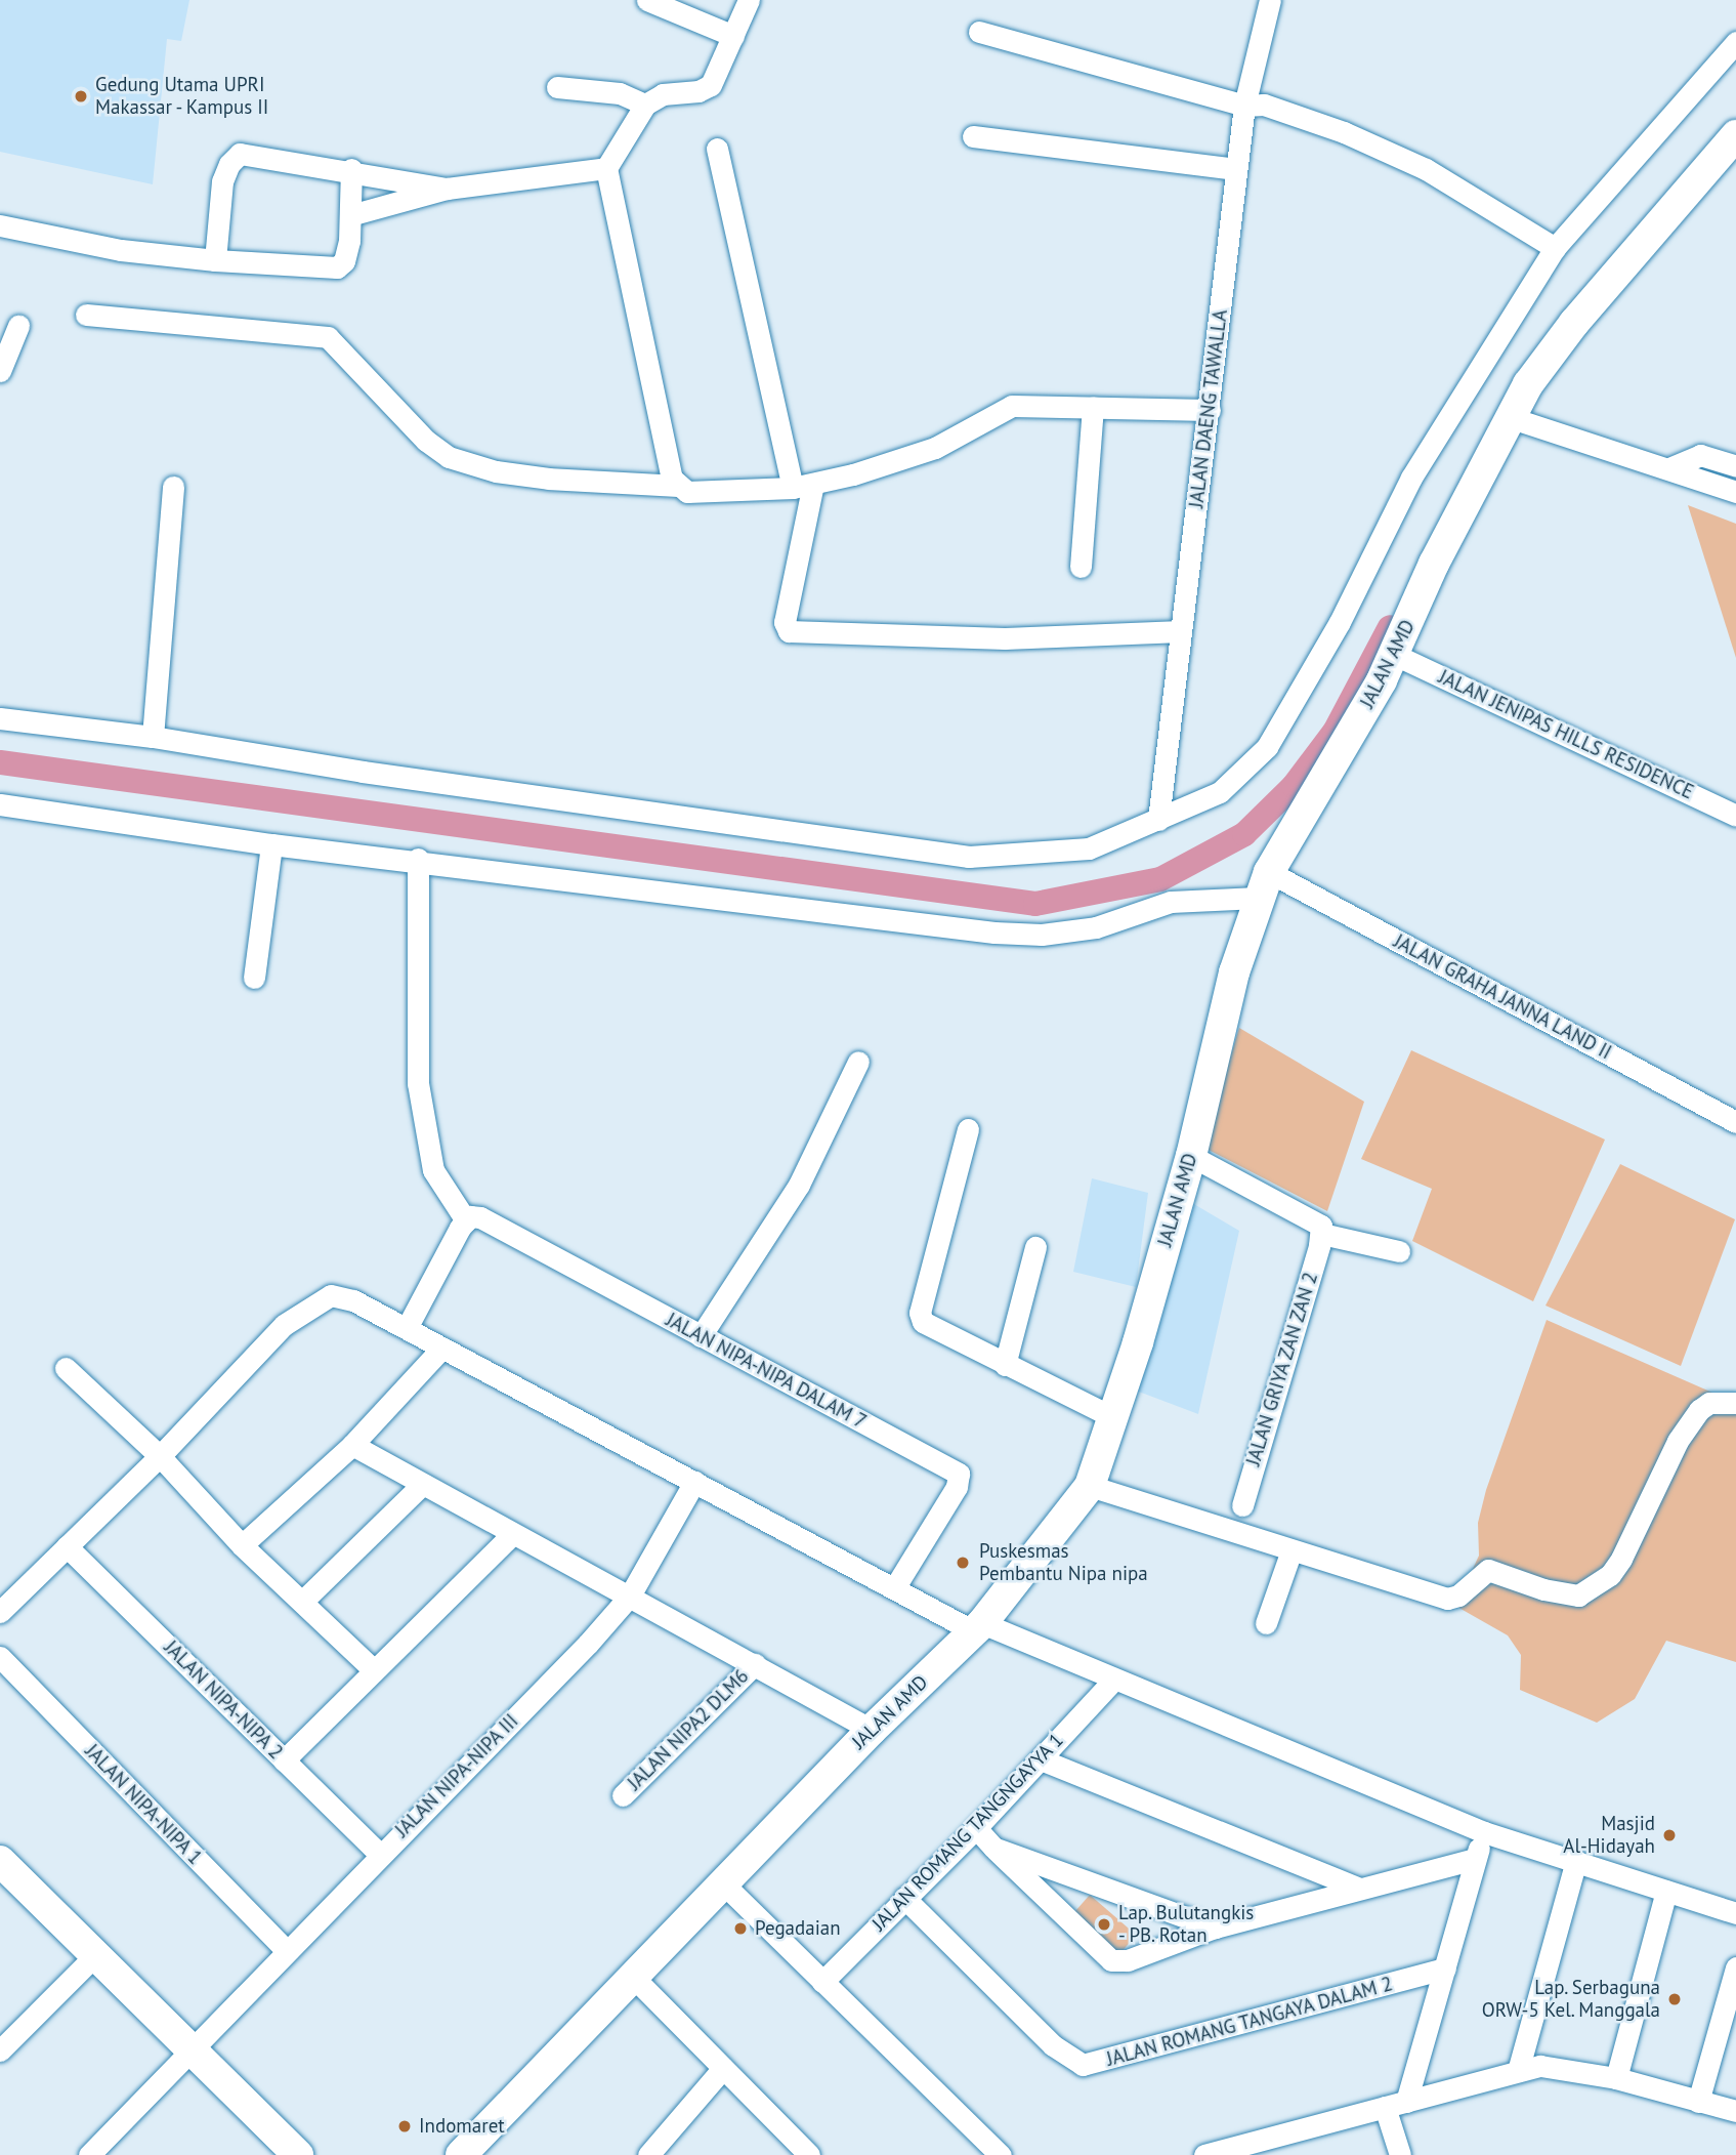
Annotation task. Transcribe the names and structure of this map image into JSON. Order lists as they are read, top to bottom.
{
  "streets": {
    "street": [
      "JALAN DAENG TAWALLA",
      "JALAN AMD",
      "JALAN JENIPAS HILLS RESIDENCE",
      "JALAN GRAHA JANNA LAND II",
      "JALAN GRIYA ZAN ZAN 2",
      "JALAN NIPA-NIPA DALAM 7",
      "JALAN NIPA-NIPA 2",
      "JALAN NIPA2 DLM6",
      "JALAN NIPA-NIPA III",
      "JALAN NIPA-NIPA 1",
      "JALAN ROMANG TANGNGAYYA 1",
      "JALAN ROMANG TANGAYA DALAM 2"
    ]
  },
  "crossings": [
    ["JALAN AMD", "JALAN JENIPAS HILLS RESIDENCE"],
    ["JALAN AMD", "JALAN GRAHA JANNA LAND II"],
    ["JALAN NIPA-NIPA 2", "JALAN NIPA-NIPA III"],
    ["JALAN NIPA-NIPA III", "JALAN NIPA-NIPA 1"],
    ["JALAN ROMANG TANGNGAYYA 1", "JALAN ROMANG TANGAYA DALAM 2"]
  ],
  "places": [
    "Gedung Utama UPRI Makassar - Kampus II",
    "Puskesmas Pembantu Nipa nipa",
    "Masjid Al-Hidayah",
    "Lap. Bulutangkis - PB. Rotan",
    "Pegadaian",
    "Lap. Serbaguna ORW-5 Kel. Manggala",
    "Indomaret"
  ]
}
